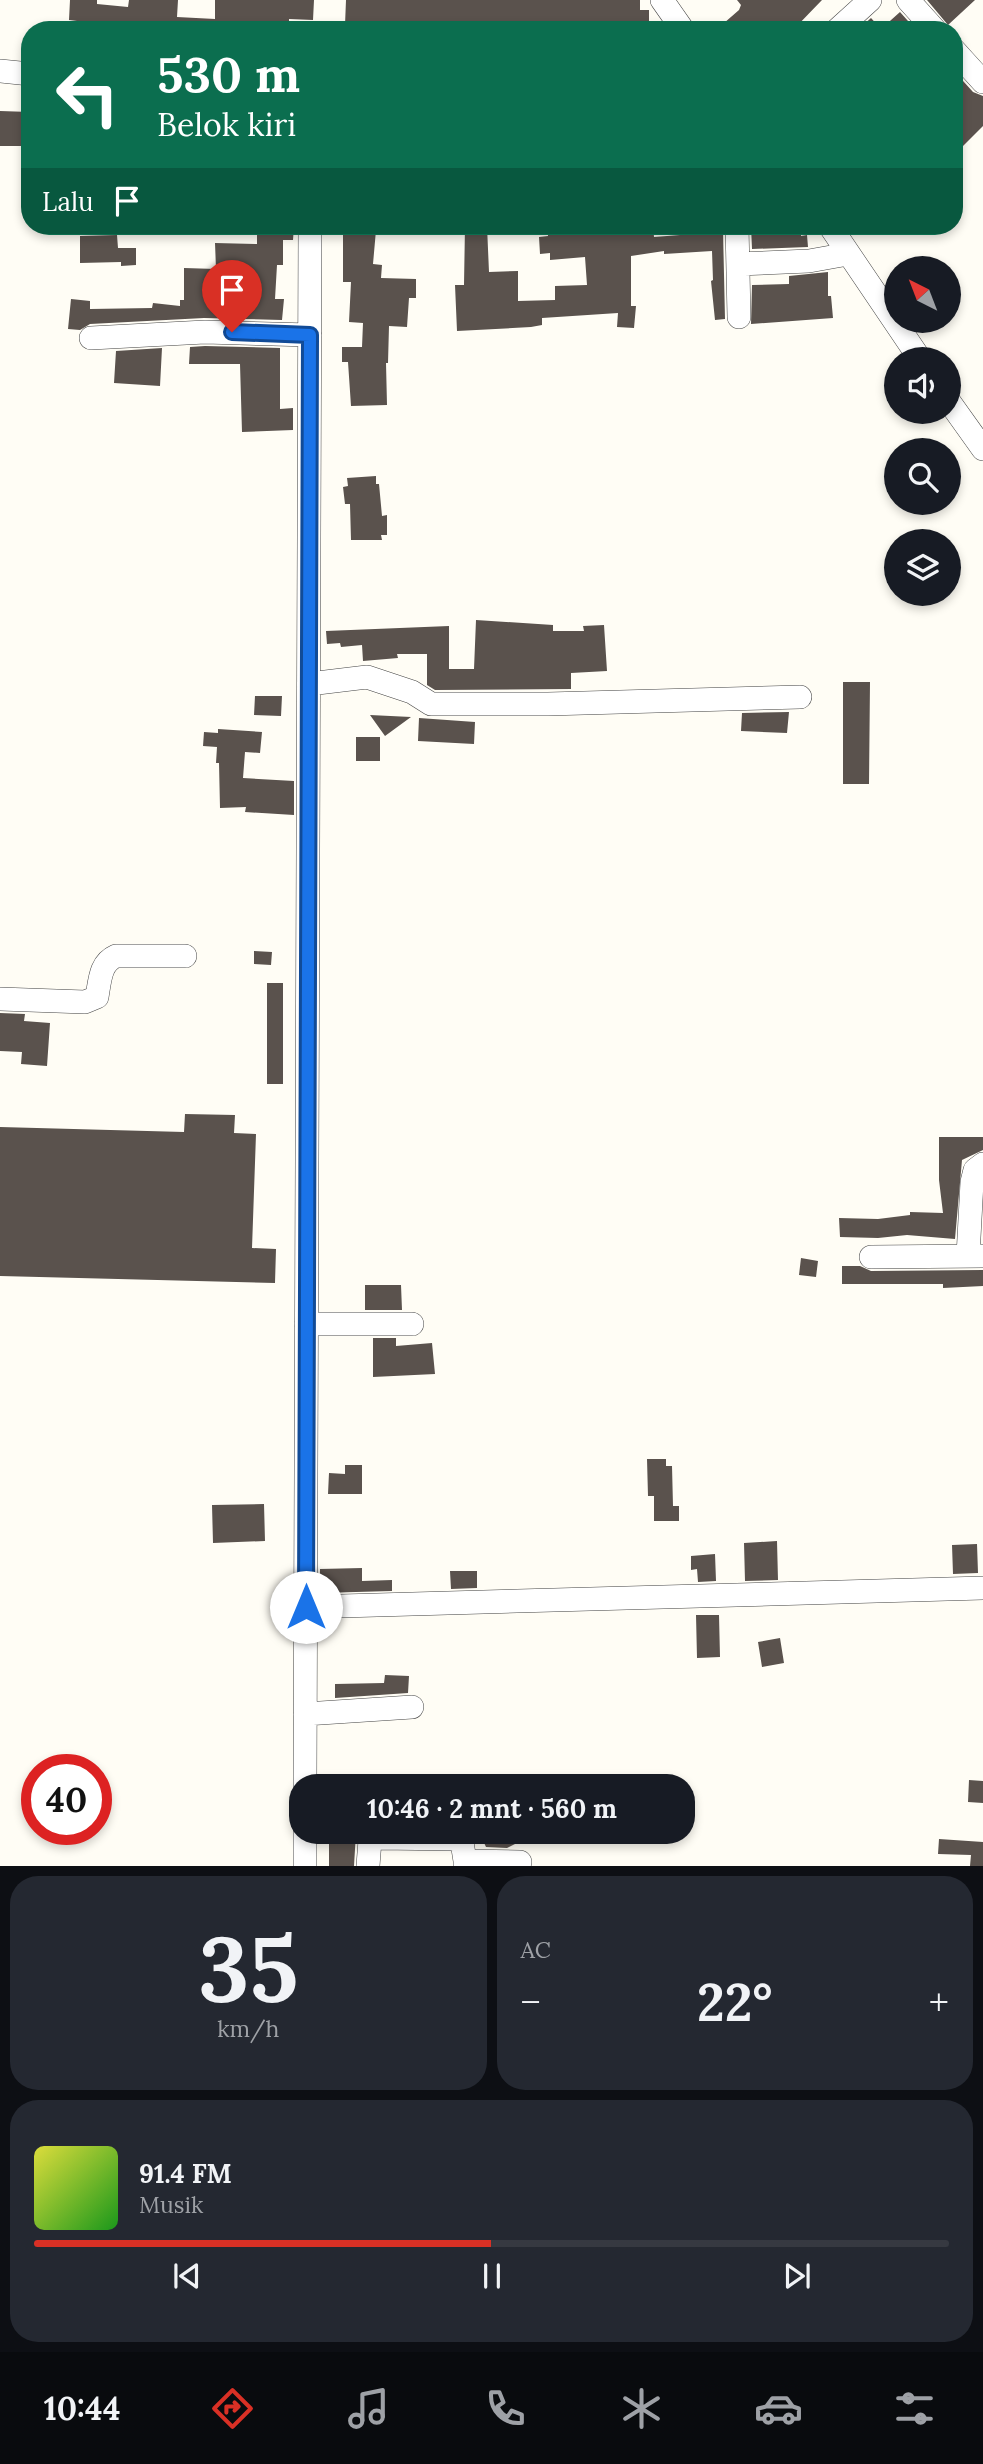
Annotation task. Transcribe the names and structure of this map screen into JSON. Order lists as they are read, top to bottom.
{
  "north": "top left",
  "page": {
    "turn": ["530 m", "Belok kiri"],
    "then": "Lalu",
    "limit": "40",
    "trip": "10:46 · 2 mnt · 560 m",
    "tile": [
      ["35", "km/h"],
      "AC"
    ],
    "heat": ["−", "22°", "+"],
    "song": ["91.4 FM", "Musik"],
    "tabs": "10:44"
  }
}
